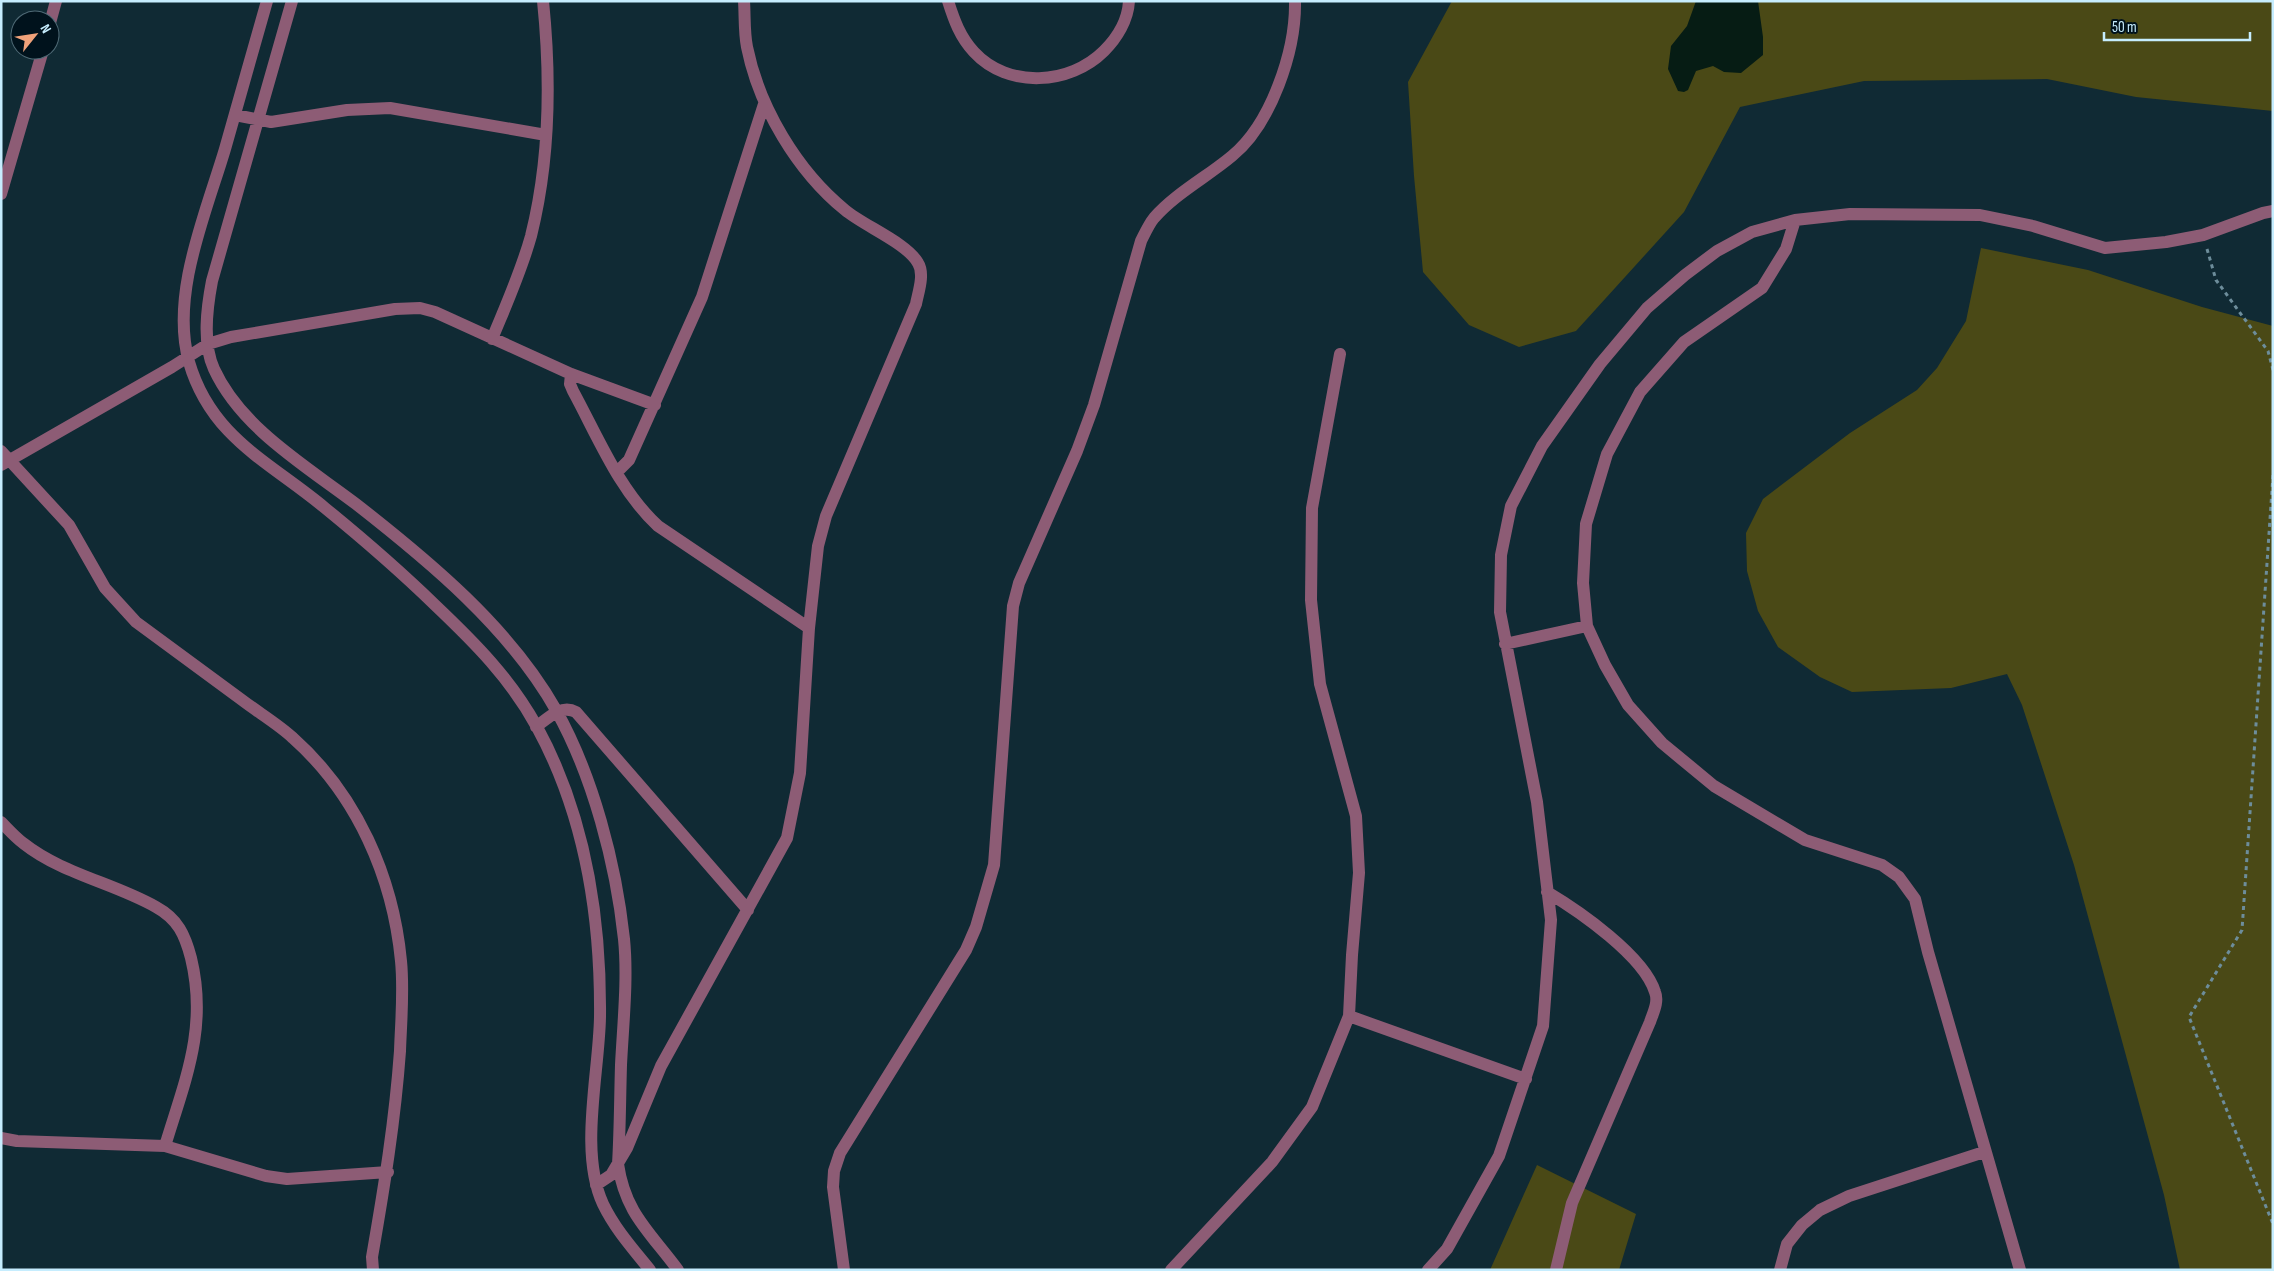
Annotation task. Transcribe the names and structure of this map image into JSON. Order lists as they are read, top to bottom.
{
  "scale_bar": "50 m",
  "north": "top right"
}
